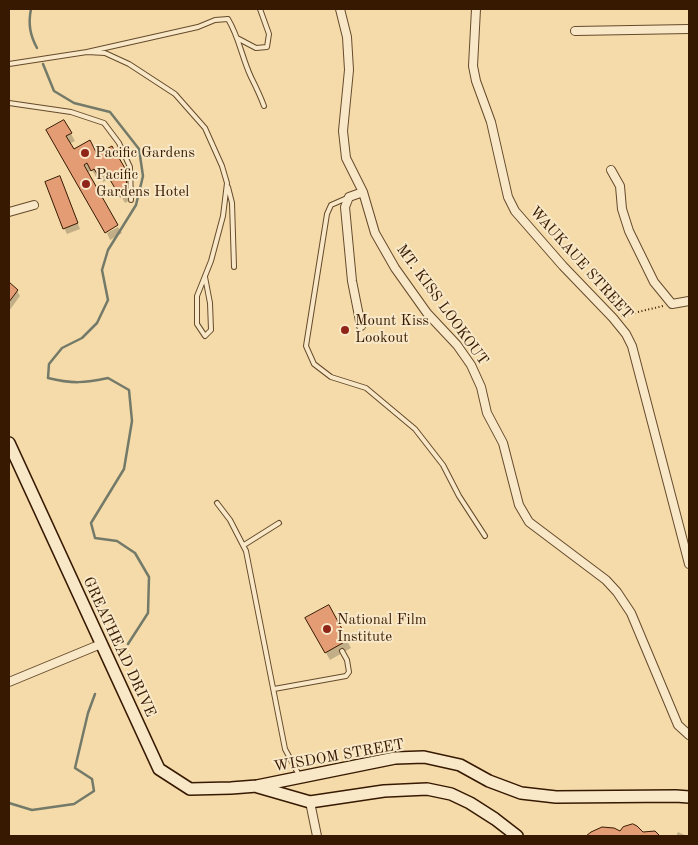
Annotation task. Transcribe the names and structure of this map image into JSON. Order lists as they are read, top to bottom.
{
  "streets": {
    "street": [
      "WAUKAUE STREET",
      "MT. KISS LOOKOUT",
      "GREATHEAD DRIVE",
      "WISDOM STREET"
    ]
  },
  "crossings": [
    ["GREATHEAD DRIVE", "WISDOM STREET"]
  ],
  "places": [
    "Pacific Gardens",
    "Pacific Gardens Hotel",
    "Mount Kiss Lookout",
    "National Film Institute"
  ]
}
